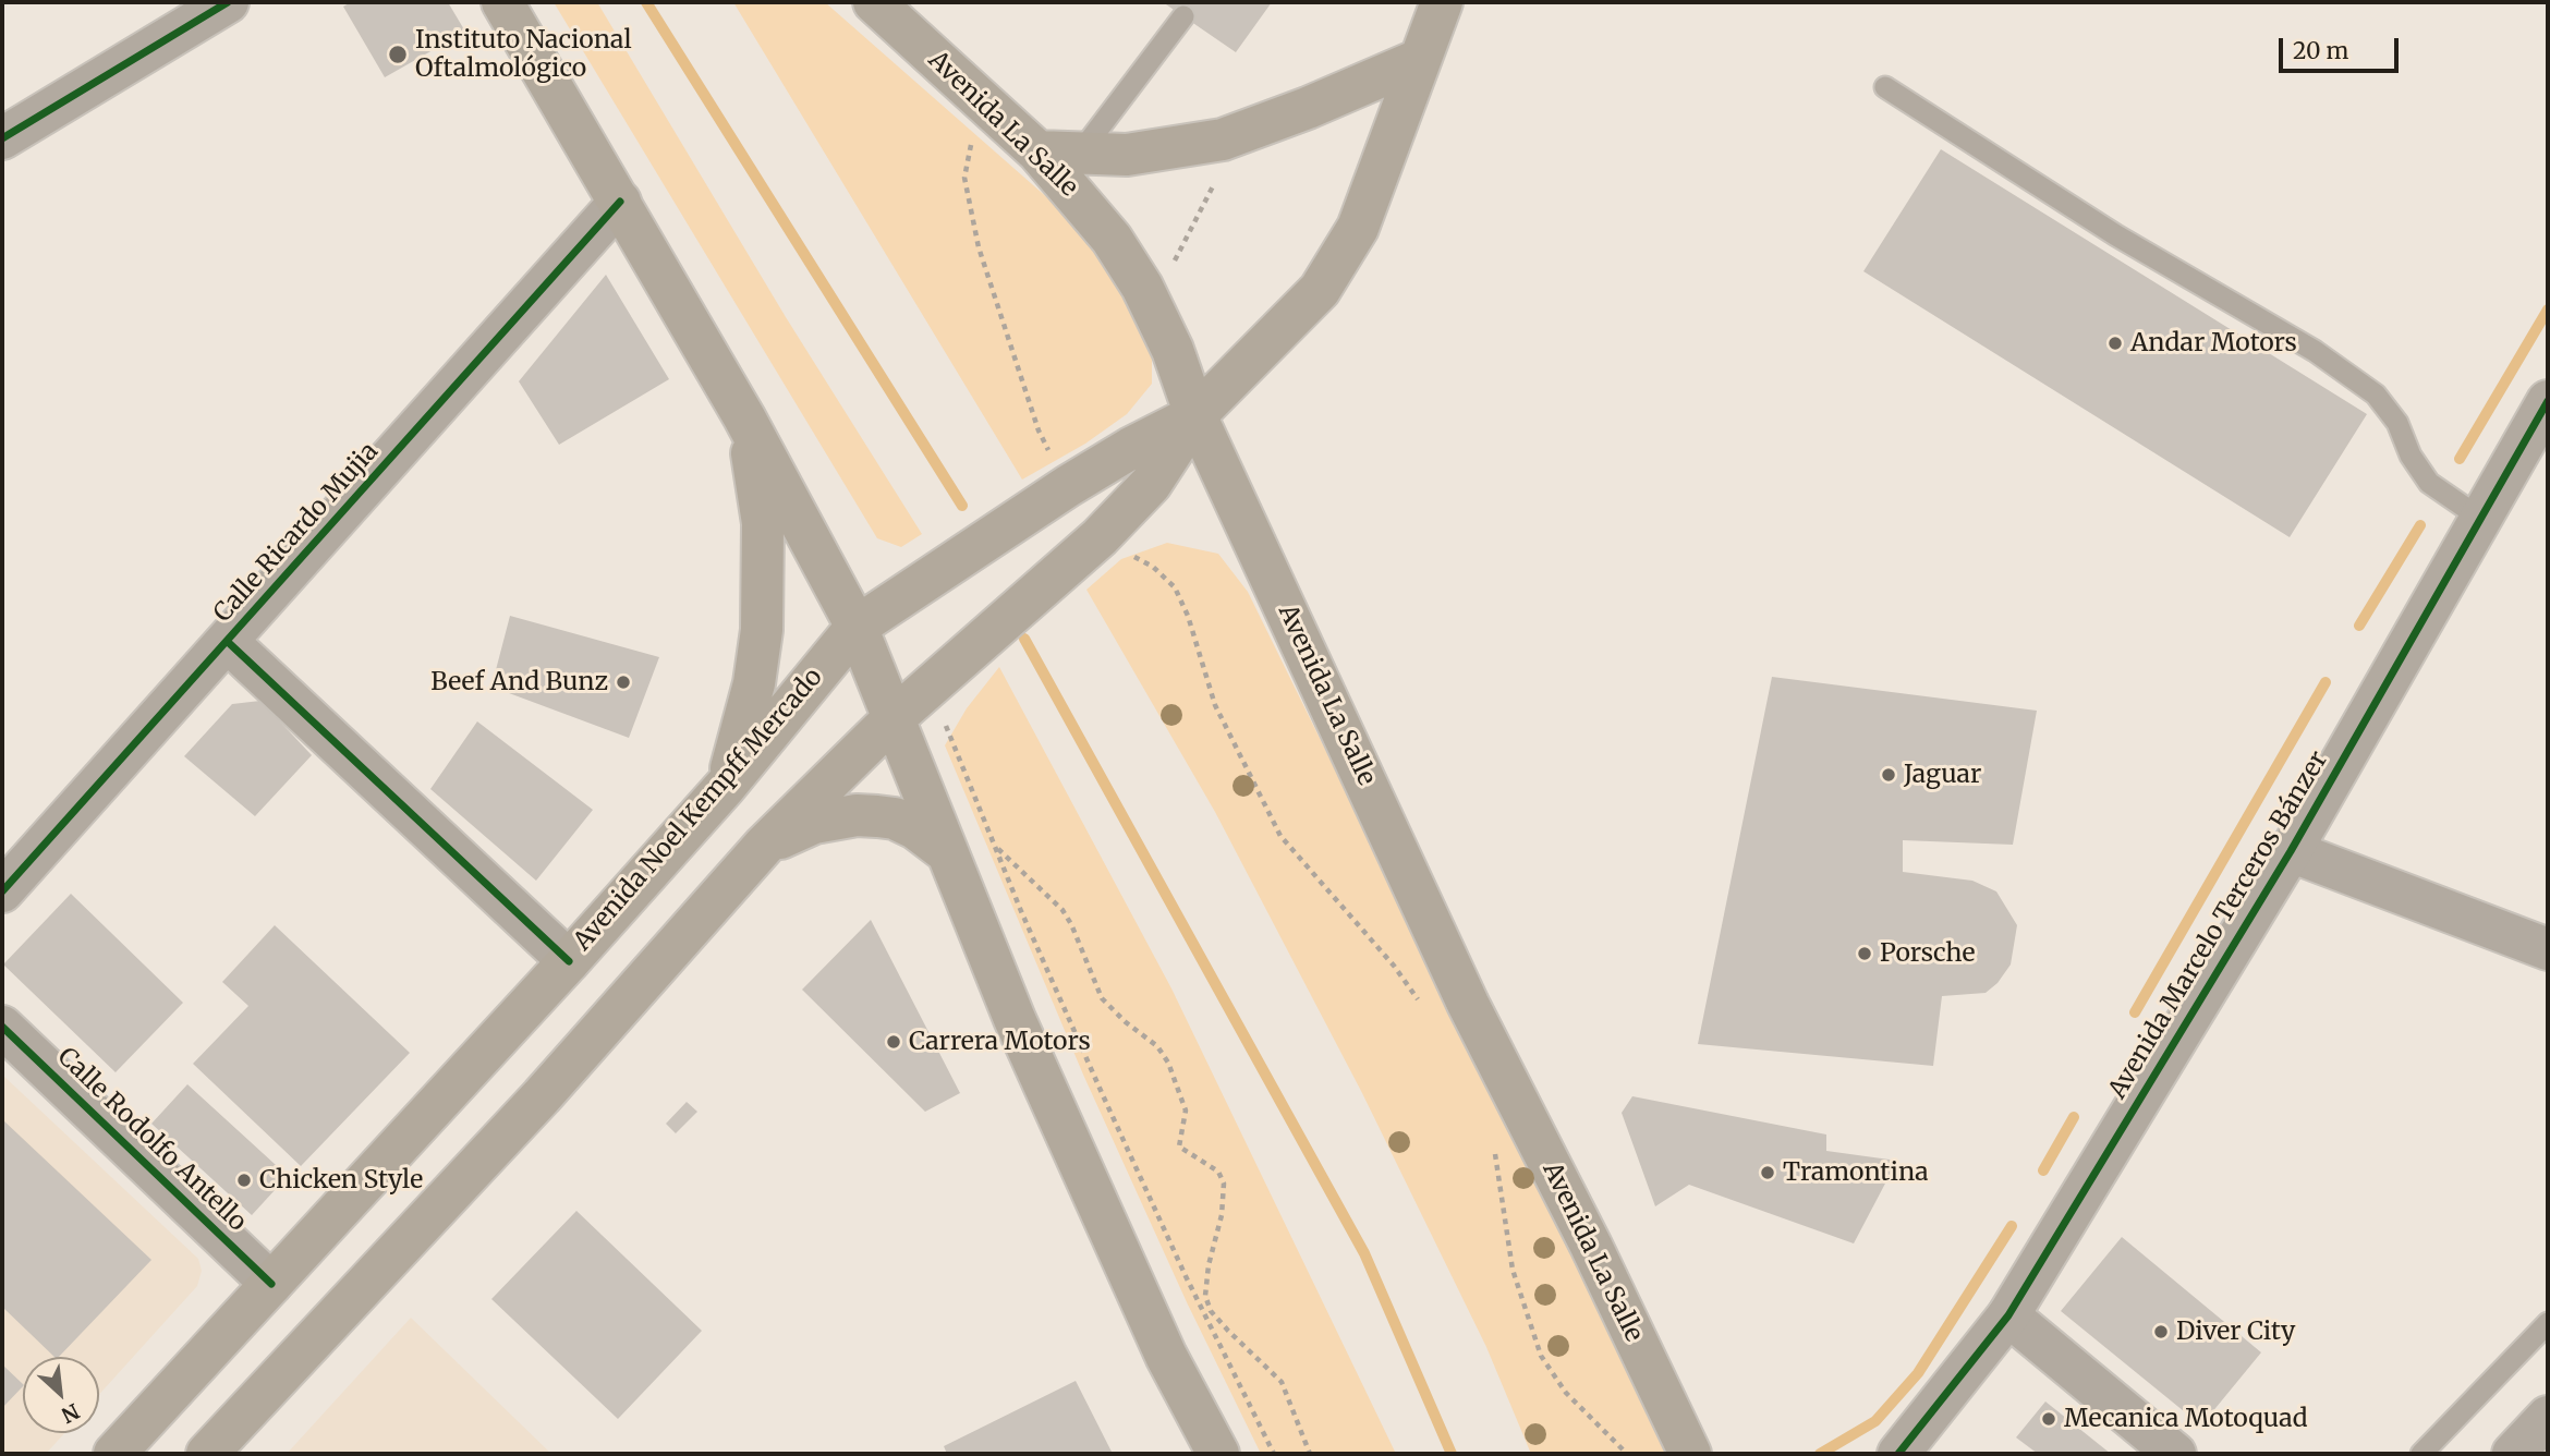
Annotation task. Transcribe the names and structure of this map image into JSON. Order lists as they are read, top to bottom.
{
  "streets": {
    "main road": ["Avenida La Salle", "Avenida Noel Kempff Mercado"],
    "street": ["Calle Ricardo Mujia", "Avenida Marcelo Terceros Bánzer", "Calle Rodolfo Antello"]
  },
  "crossings": [
    ["Avenida La Salle", "Avenida Noel Kempff Mercado"],
    ["Avenida Noel Kempff Mercado", "Calle Rodolfo Antello"]
  ],
  "places": [
    "Instituto Nacional Oftalmológico",
    "Andar Motors",
    "Beef And Bunz",
    "Jaguar",
    "Porsche",
    "Carrera Motors",
    "Tramontina",
    "Chicken Style",
    "Diver City",
    "Mecanica Motoquad"
  ],
  "scale_bar": "20 m",
  "north": "bottom right"
}
